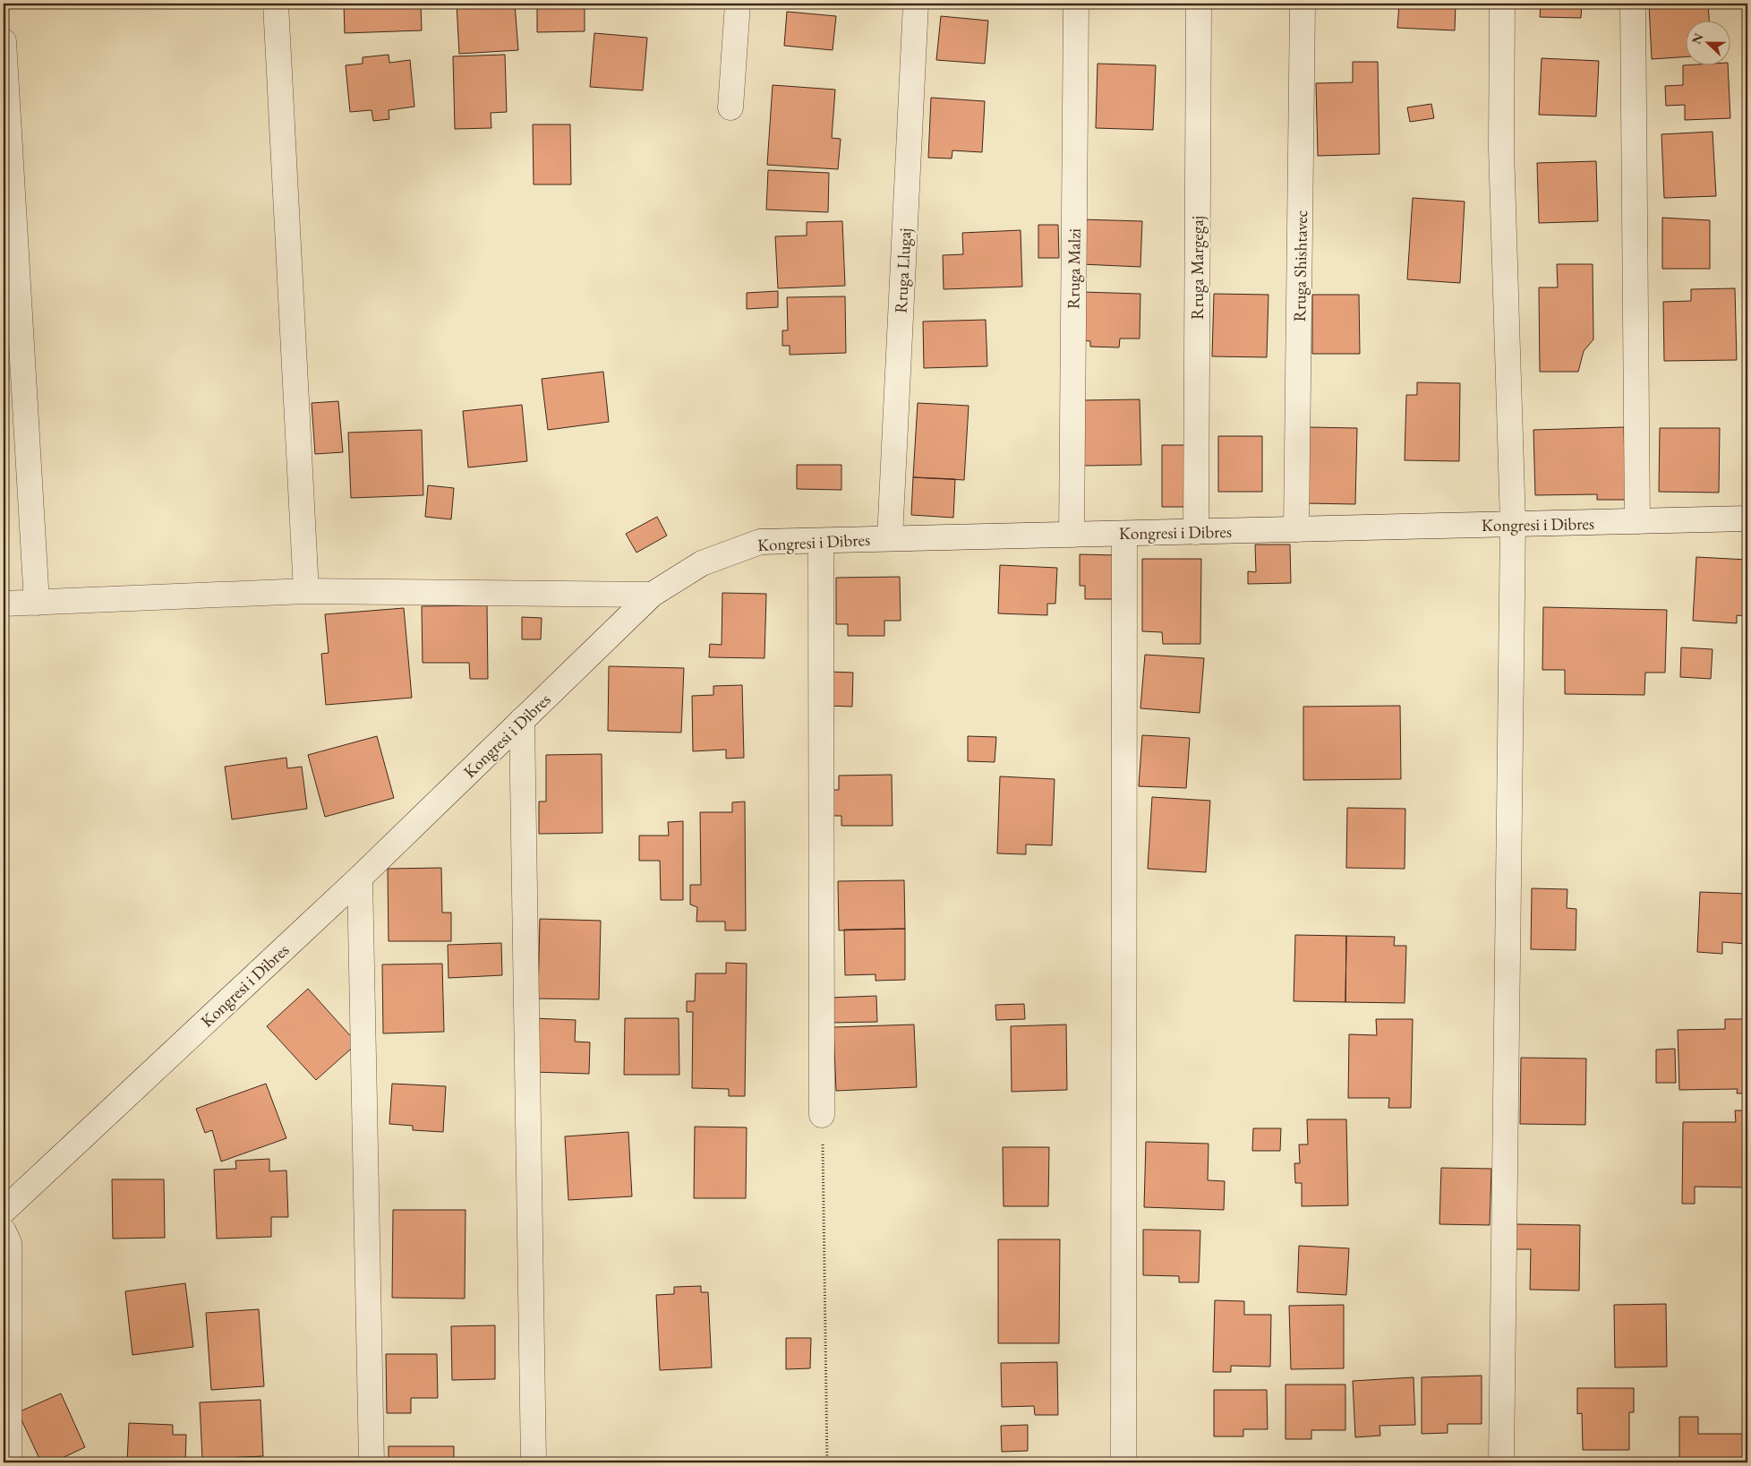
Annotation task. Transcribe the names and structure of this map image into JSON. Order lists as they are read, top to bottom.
{
  "streets": {
    "street": [
      "Rruga Shishtavec",
      "Rruga Margegaj",
      "Rruga Malzi",
      "Rruga Llugaj",
      "Kongresi i Dibres"
    ]
  },
  "crossings": [
    ["Rruga Shishtavec", "Kongresi i Dibres"],
    ["Rruga Margegaj", "Kongresi i Dibres"],
    ["Rruga Malzi", "Kongresi i Dibres"],
    ["Rruga Llugaj", "Kongresi i Dibres"]
  ],
  "north": "left"
}
